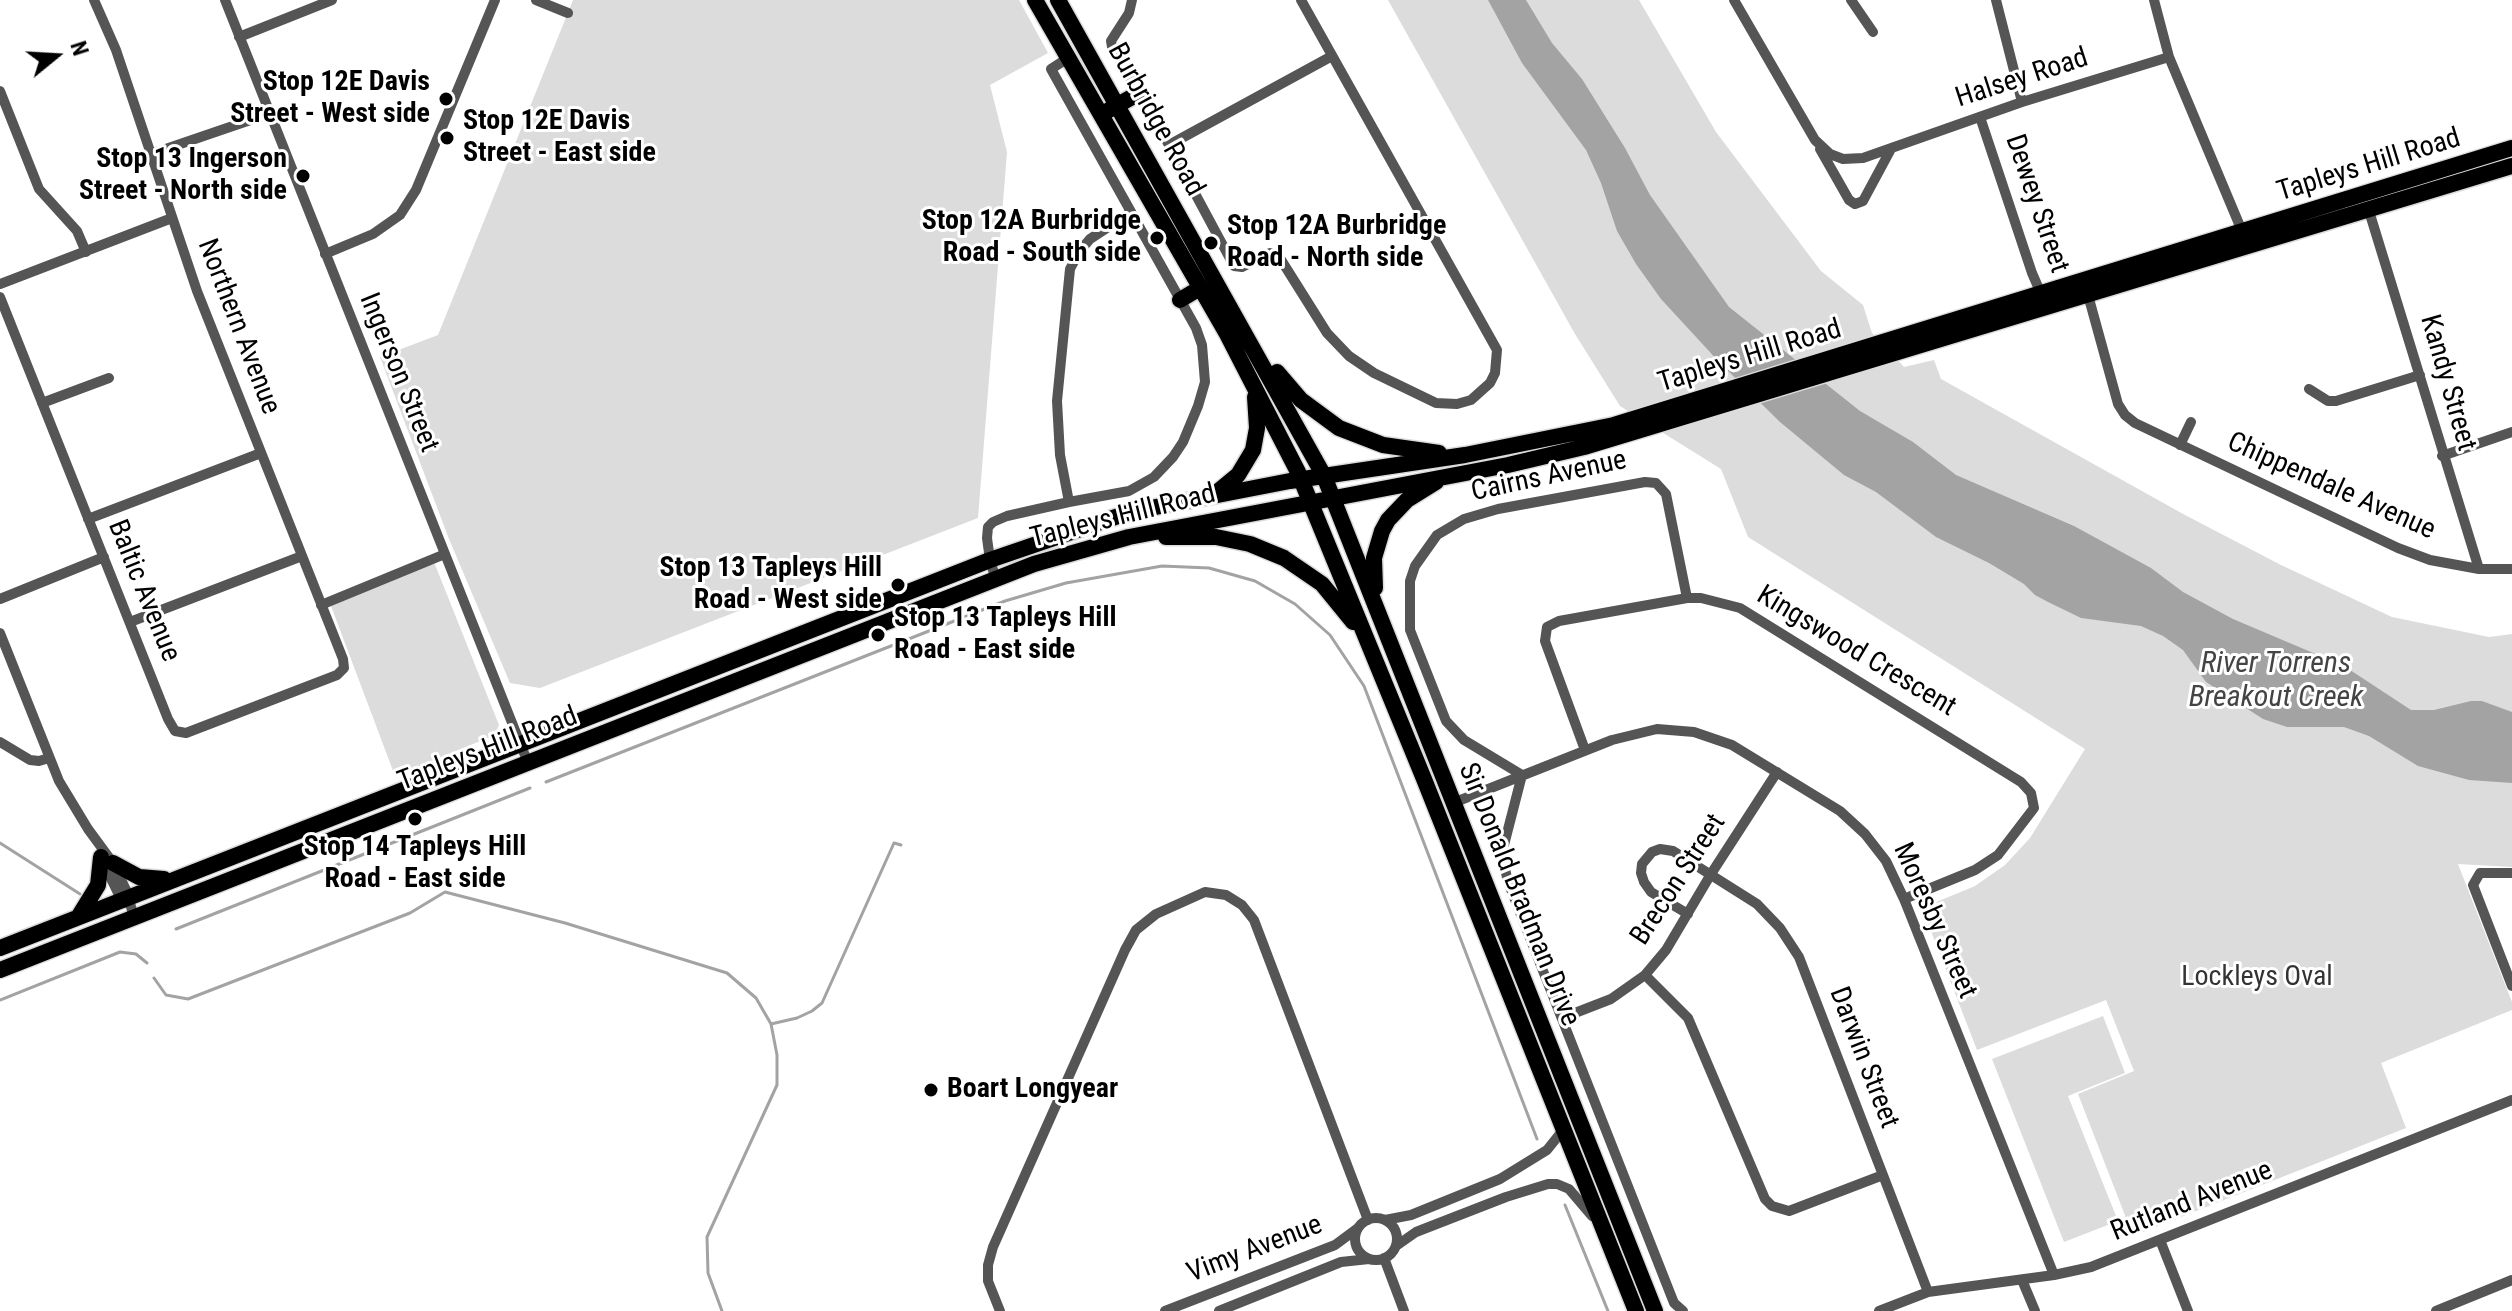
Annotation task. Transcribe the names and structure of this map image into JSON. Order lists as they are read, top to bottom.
{
  "streets": {
    "main road": ["Burbridge Road", "Tapleys Hill Road", "Sir Donald Bradman Drive"],
    "street": [
      "Halsey Road",
      "Dewey Street",
      "Northern Avenue",
      "Ingerson Street",
      "Kandy Street",
      "Cairns Avenue",
      "Chippendale Avenue",
      "Baltic Avenue",
      "Kingswood Crescent",
      "Brecon Street",
      "Moresby Street",
      "Darwin Street",
      "Rutland Avenue",
      "Vimy Avenue"
    ]
  },
  "crossings": [
    ["Halsey Road", "Dewey Street"],
    ["Burbridge Road", "Tapleys Hill Road"],
    ["Burbridge Road", "Sir Donald Bradman Drive"],
    ["Tapleys Hill Road", "Dewey Street"],
    ["Tapleys Hill Road", "Ingerson Street"],
    ["Tapleys Hill Road", "Kandy Street"],
    ["Tapleys Hill Road", "Chippendale Avenue"],
    ["Tapleys Hill Road", "Sir Donald Bradman Drive"],
    ["Northern Avenue", "Baltic Avenue"],
    ["Kandy Street", "Chippendale Avenue"],
    ["Cairns Avenue", "Kingswood Crescent"],
    ["Cairns Avenue", "Sir Donald Bradman Drive"],
    ["Cairns Avenue", "Moresby Street"],
    ["Kingswood Crescent", "Moresby Street"],
    ["Brecon Street", "Sir Donald Bradman Drive"],
    ["Brecon Street", "Moresby Street"],
    ["Brecon Street", "Darwin Street"],
    ["Sir Donald Bradman Drive", "Moresby Street"],
    ["Moresby Street", "Rutland Avenue"],
    ["Darwin Street", "Rutland Avenue"]
  ],
  "water": ["River Torrens Breakout Creek"],
  "parks": ["Lockleys Oval"],
  "places": [
    "Stop 12E Davis Street - West side",
    "Stop 12E Davis Street - East side",
    "Stop 13 Ingerson Street - North side",
    "Stop 12A Burbridge Road - South side",
    "Stop 12A Burbridge Road - North side",
    "Stop 13 Tapleys Hill Road - West side",
    "Stop 13 Tapleys Hill Road - East side",
    "Stop 14 Tapleys Hill Road - East side",
    "Boart Longyear"
  ],
  "north": "right"
}
